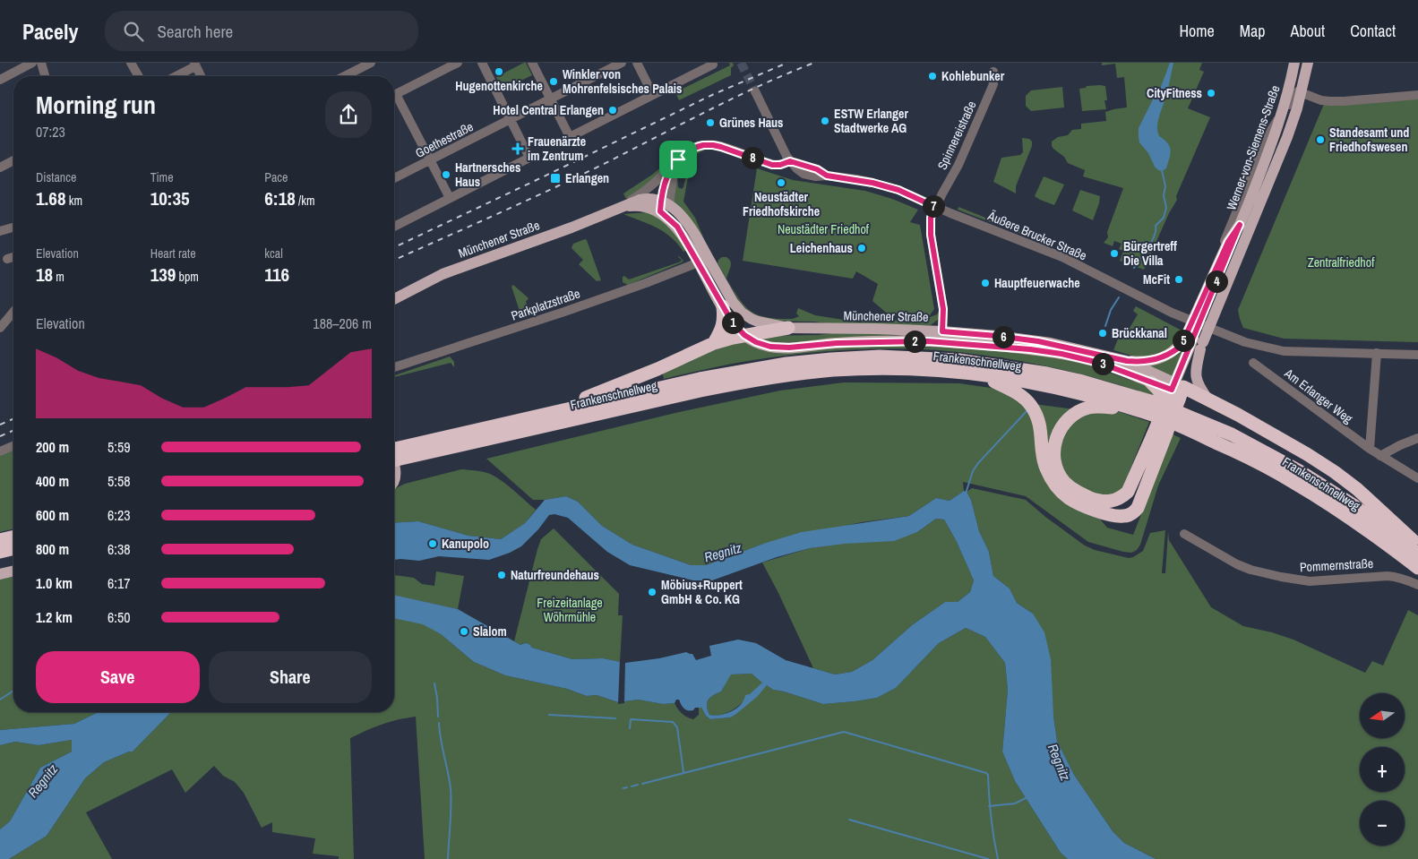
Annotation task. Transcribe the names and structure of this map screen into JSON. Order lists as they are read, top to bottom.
{
  "streets": {
    "highway": ["Frankenschnellweg"],
    "main road": ["Werner-von-Siemens-Straße", "Münchener Straße"],
    "street": [
      "Spinnereistraße",
      "Goethestraße",
      "Äußere Brucker Straße",
      "Parkplatzstraße",
      "Am Erlanger Weg",
      "Pommernstraße"
    ]
  },
  "crossings": [
    ["Spinnereistraße", "Äußere Brucker Straße"],
    ["Spinnereistraße", "Münchener Straße"],
    ["Werner-von-Siemens-Straße", "Münchener Straße"],
    ["Äußere Brucker Straße", "Am Erlanger Weg"],
    ["Münchener Straße", "Parkplatzstraße"]
  ],
  "water": ["Regnitz"],
  "parks": ["Neustädter Friedhof", "Zentralfriedhof", "Freizeitanlage Wöhrmühle"],
  "places": {
    "other": [
      "Hugenottenkirche",
      "Kohlebunker",
      "Winkler von Mohrenfelsisches Palais",
      "CityFitness",
      "Hotel Central Erlangen",
      "ESTW Erlanger Stadtwerke AG",
      "Grünes Haus",
      "Standesamt und Friedhofswesen",
      "Hartnersches Haus",
      "Neustädter Friedhofskirche",
      "Leichenhaus",
      "Bürgertreff Die Villa",
      "McFit",
      "Hauptfeuerwache",
      "Brückkanal",
      "Kanupolo",
      "Naturfreundehaus",
      "Möbius+Ruppert GmbH & Co. KG",
      "Slalom"
    ],
    "health": ["Frauenärzte im Zentrum"],
    "transit": ["Erlangen"]
  },
  "north": "left",
  "page": {
    "header": "Pacely",
    "search": "Search here",
    "nav": [
      "Home",
      "Map",
      "About",
      "Contact"
    ],
    "heading": ["Morning run", "07:23"],
    "pins": [
      "8",
      "7",
      "4",
      "1",
      "6",
      "5",
      "2",
      "3"
    ],
    "stats": [
      ["Distance", "1.68 km"],
      ["Time", "10:35"],
      ["Pace", "6:18 /km"],
      ["Elevation", "18 m"],
      ["Heart rate", "139 bpm"],
      ["kcal", "116"]
    ],
    "chart": ["Elevation", "188–206 m"],
    "list": [
      {
        "name": "200 m",
        "note": "5:59"
      },
      {
        "name": "400 m",
        "note": "5:58"
      },
      {
        "name": "600 m",
        "note": "6:23"
      },
      {
        "name": "800 m",
        "note": "6:38"
      },
      {
        "name": "1.0 km",
        "note": "6:17"
      },
      {
        "name": "1.2 km",
        "note": "6:50"
      }
    ],
    "buttons": ["Save", "Share"],
    "map_buttons": ["+", "−"]
  }
}
